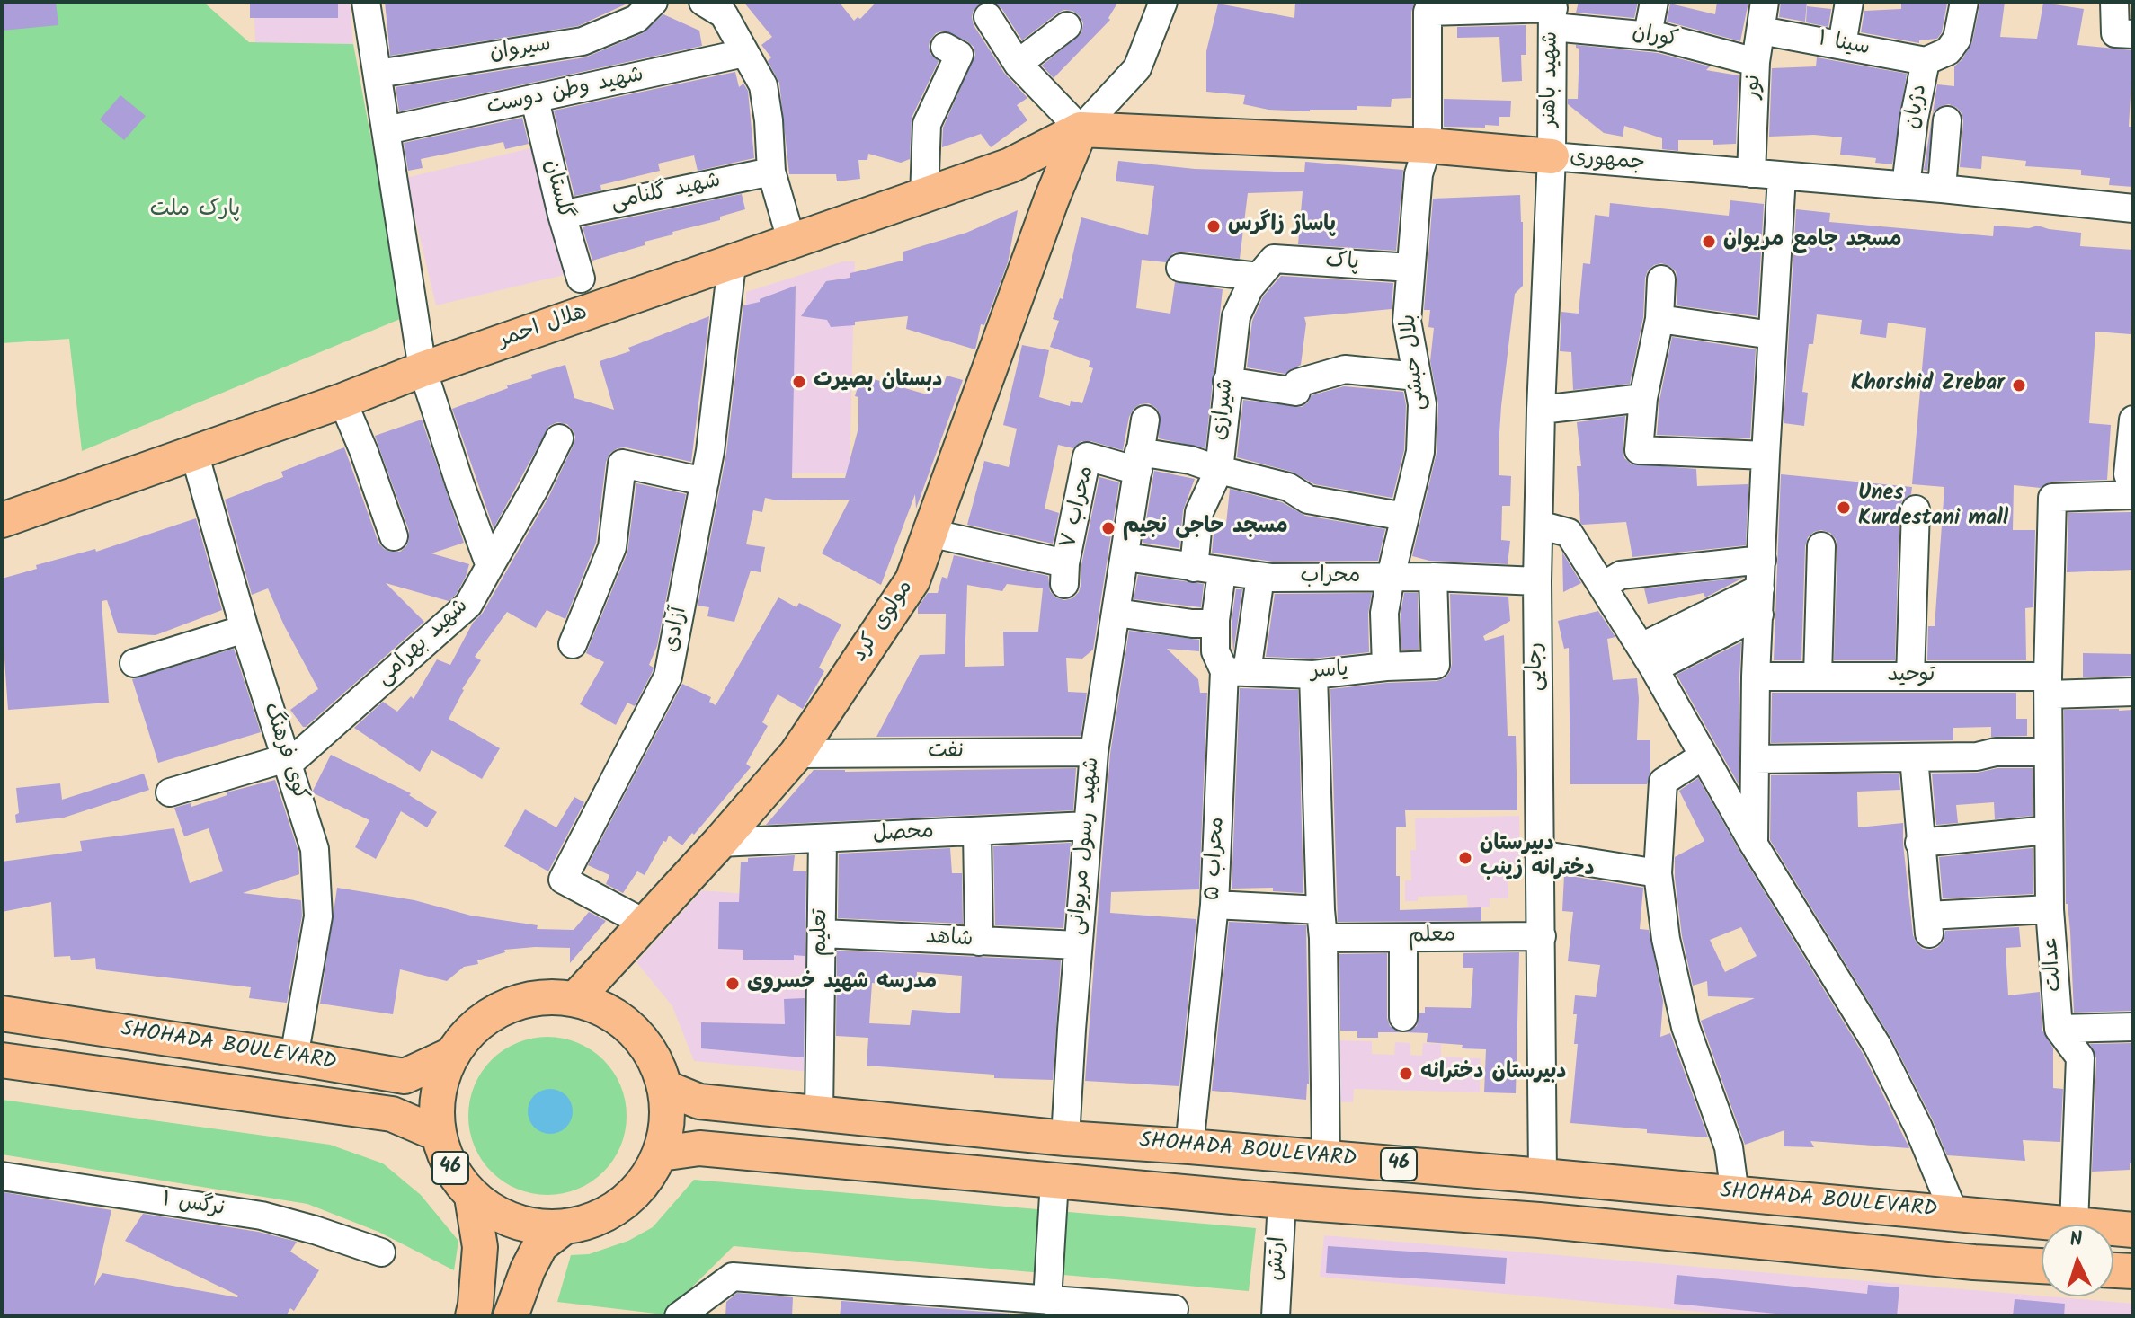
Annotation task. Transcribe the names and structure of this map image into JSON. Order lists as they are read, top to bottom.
{
  "streets": {
    "main road": [
      "جمهوری",
      "هلال احمر",
      "مولوی کرد",
      "SHOHADA BOULEVARD",
      "46"
    ],
    "street": [
      "کوران",
      "سینا ۱",
      "سیروان",
      "شهید باهنر",
      "نور",
      "شهید وطن دوست",
      "دژبان",
      "گلستان",
      "شهید گلنامی",
      "پاک",
      "بلال حبشی",
      "شیرازی",
      "محراب ۷",
      "محراب",
      "آزادی",
      "شهید بهرامی",
      "رجایی",
      "یاسر",
      "توحید",
      "کوی فرهنگ",
      "نفت",
      "محصل",
      "شهید رسول مریوانی",
      "محراب ۵",
      "تعلیم",
      "معلم",
      "شاهد",
      "عدالت",
      "نرگس ۱",
      "ارتش"
    ]
  },
  "crossings": [
    ["کوران", "شهید باهنر"],
    ["کوران", "نور"],
    ["کوران", "بلال حبشی"],
    ["سینا ۱", "نور"],
    ["سینا ۱", "دژبان"],
    ["شهید باهنر", "جمهوری"],
    ["شهید باهنر", "رجایی"],
    ["نور", "جمهوری"],
    ["شهید وطن دوست", "گلستان"],
    ["دژبان", "جمهوری"],
    ["جمهوری", "هلال احمر"],
    ["جمهوری", "بلال حبشی"],
    ["جمهوری", "مولوی کرد"],
    ["جمهوری", "رجایی"],
    ["گلستان", "شهید گلنامی"],
    ["پاک", "بلال حبشی"],
    ["پاک", "شیرازی"],
    ["هلال احمر", "مولوی کرد"],
    ["هلال احمر", "آزادی"],
    ["هلال احمر", "کوی فرهنگ"],
    ["بلال حبشی", "محراب"],
    ["بلال حبشی", "یاسر"],
    ["شیرازی", "محراب"],
    ["محراب ۷", "مولوی کرد"],
    ["محراب ۷", "شهید رسول مریوانی"],
    ["محراب", "رجایی"],
    ["محراب", "یاسر"],
    ["محراب", "شهید رسول مریوانی"],
    ["محراب", "محراب ۵"],
    ["مولوی کرد", "آزادی"],
    ["مولوی کرد", "نفت"],
    ["مولوی کرد", "محصل"],
    ["مولوی کرد", "SHOHADA BOULEVARD"],
    ["مولوی کرد", "46"],
    ["شهید بهرامی", "کوی فرهنگ"],
    ["رجایی", "معلم"],
    ["رجایی", "SHOHADA BOULEVARD"],
    ["یاسر", "محراب ۵"],
    ["توحید", "عدالت"],
    ["کوی فرهنگ", "SHOHADA BOULEVARD"],
    ["نفت", "شهید رسول مریوانی"],
    ["محصل", "شهید رسول مریوانی"],
    ["محصل", "تعلیم"],
    ["شهید رسول مریوانی", "شاهد"],
    ["شهید رسول مریوانی", "SHOHADA BOULEVARD"],
    ["محراب ۵", "SHOHADA BOULEVARD"],
    ["تعلیم", "شاهد"],
    ["تعلیم", "SHOHADA BOULEVARD"],
    ["SHOHADA BOULEVARD", "46"],
    ["SHOHADA BOULEVARD", "ارتش"]
  ],
  "parks": ["پارک ملت"],
  "places": [
    "پاساژ زاگرس",
    "مسجد جامع مریوان",
    "دبستان بصیرت",
    "Khorshid Zrebar",
    "Unes Kurdestani mall",
    "مسجد حاجی نجیم",
    "دبیرستان دخترانه زینب",
    "مدرسه شهید خسروی",
    "دبیرستان دخترانه"
  ],
  "north": "top"
}
